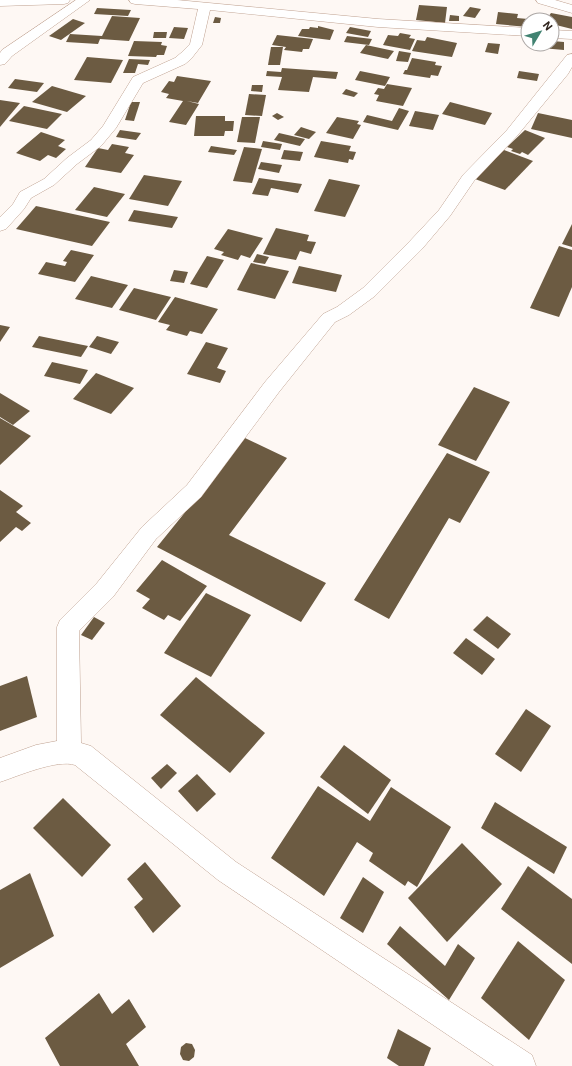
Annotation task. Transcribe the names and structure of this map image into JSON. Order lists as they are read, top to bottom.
{
  "north": "top right"
}
